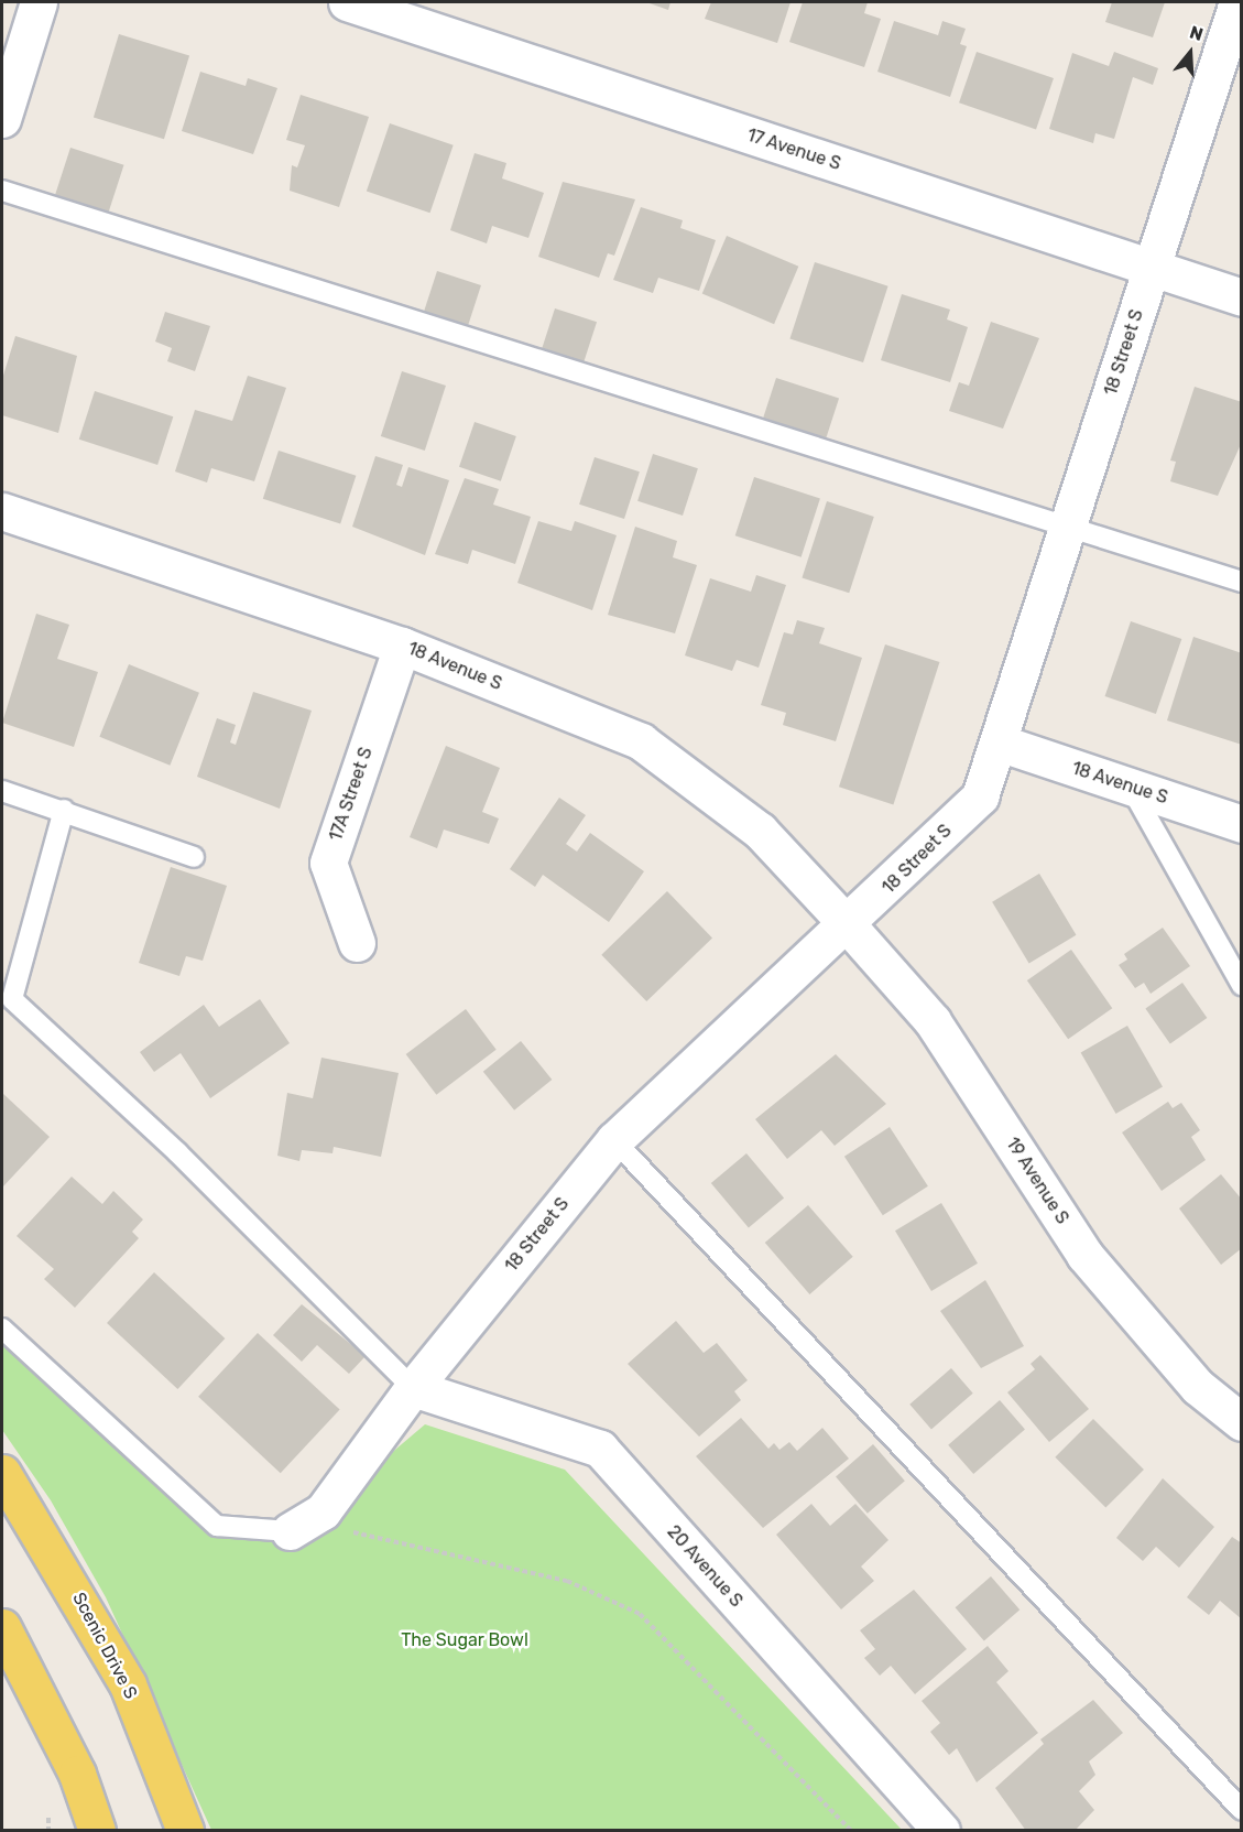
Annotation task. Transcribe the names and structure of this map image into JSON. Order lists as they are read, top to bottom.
{
  "streets": {
    "main road": ["Scenic Drive S"],
    "street": [
      "17 Avenue S",
      "18 Street S",
      "18 Avenue S",
      "17A Street S",
      "19 Avenue S",
      "20 Avenue S"
    ]
  },
  "crossings": [
    ["17 Avenue S", "18 Street S"],
    ["18 Street S", "18 Avenue S"],
    ["18 Street S", "19 Avenue S"],
    ["18 Street S", "20 Avenue S"],
    ["18 Avenue S", "17A Street S"],
    ["18 Avenue S", "19 Avenue S"]
  ],
  "parks": ["The Sugar Bowl"],
  "north": "top"
}
